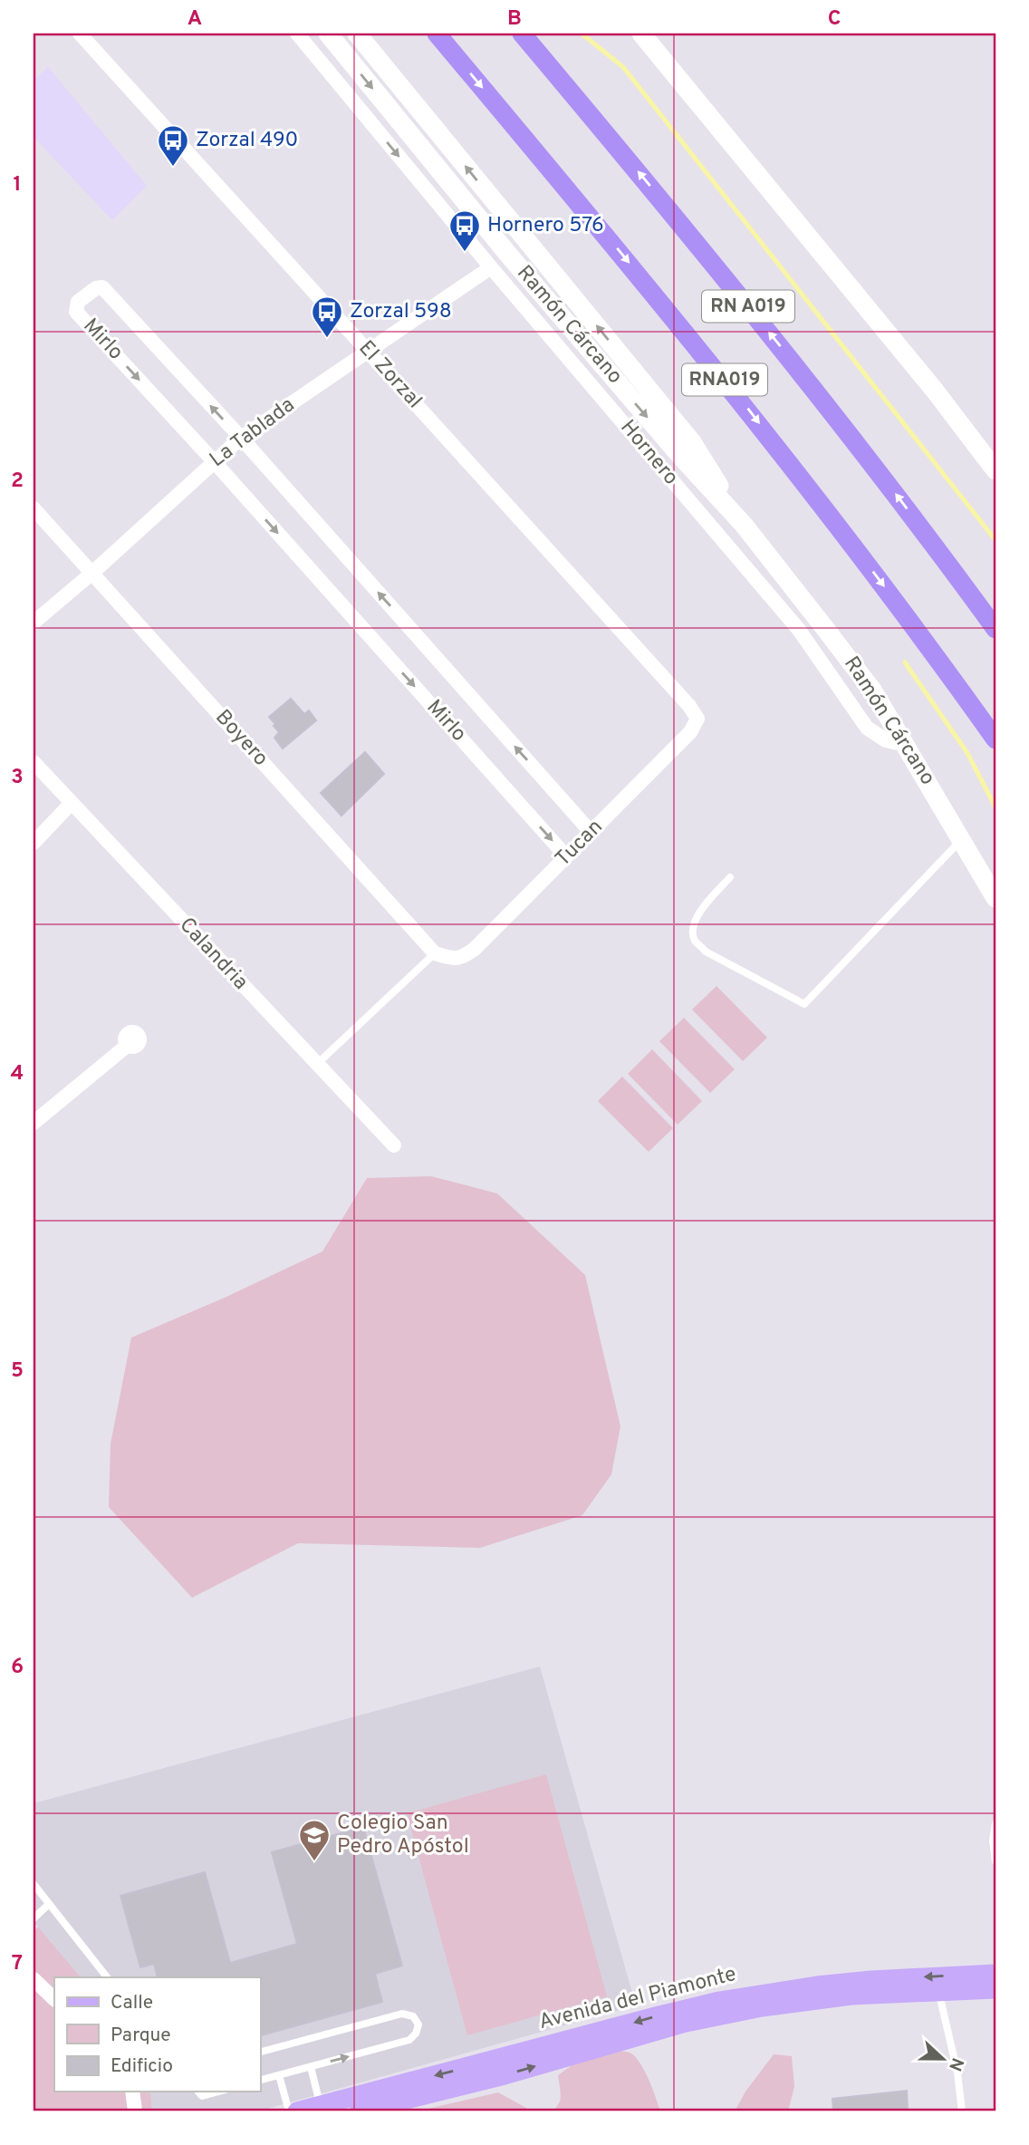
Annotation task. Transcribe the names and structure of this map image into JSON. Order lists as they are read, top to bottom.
{
  "streets": {
    "highway": ["RN A019", "RNA019"],
    "main road": ["Ramón Cárcano", "Avenida del Piamonte"],
    "street": [
      "Mirlo",
      "El Zorzal",
      "La Tablada",
      "Hornero",
      "Boyero",
      "Tucan",
      "Calandria"
    ]
  },
  "crossings": [
    ["Ramón Cárcano", "Hornero"],
    ["Mirlo", "La Tablada"],
    ["Mirlo", "Tucan"],
    ["El Zorzal", "La Tablada"],
    ["El Zorzal", "Tucan"],
    ["La Tablada", "Hornero"],
    ["La Tablada", "Boyero"],
    ["Boyero", "Tucan"]
  ],
  "places": {
    "bus stop": ["Zorzal 490", "Hornero 576", "Zorzal 598"],
    "school or university": ["Colegio San Pedro Apóstol"]
  },
  "legend": ["Calle", "Parque", "Edificio"],
  "north": "right",
  "grid": {
    "columns": ["A", "B", "C"],
    "rows": [
      "1",
      "2",
      "3",
      "4",
      "5",
      "6",
      "7"
    ]
  }
}
